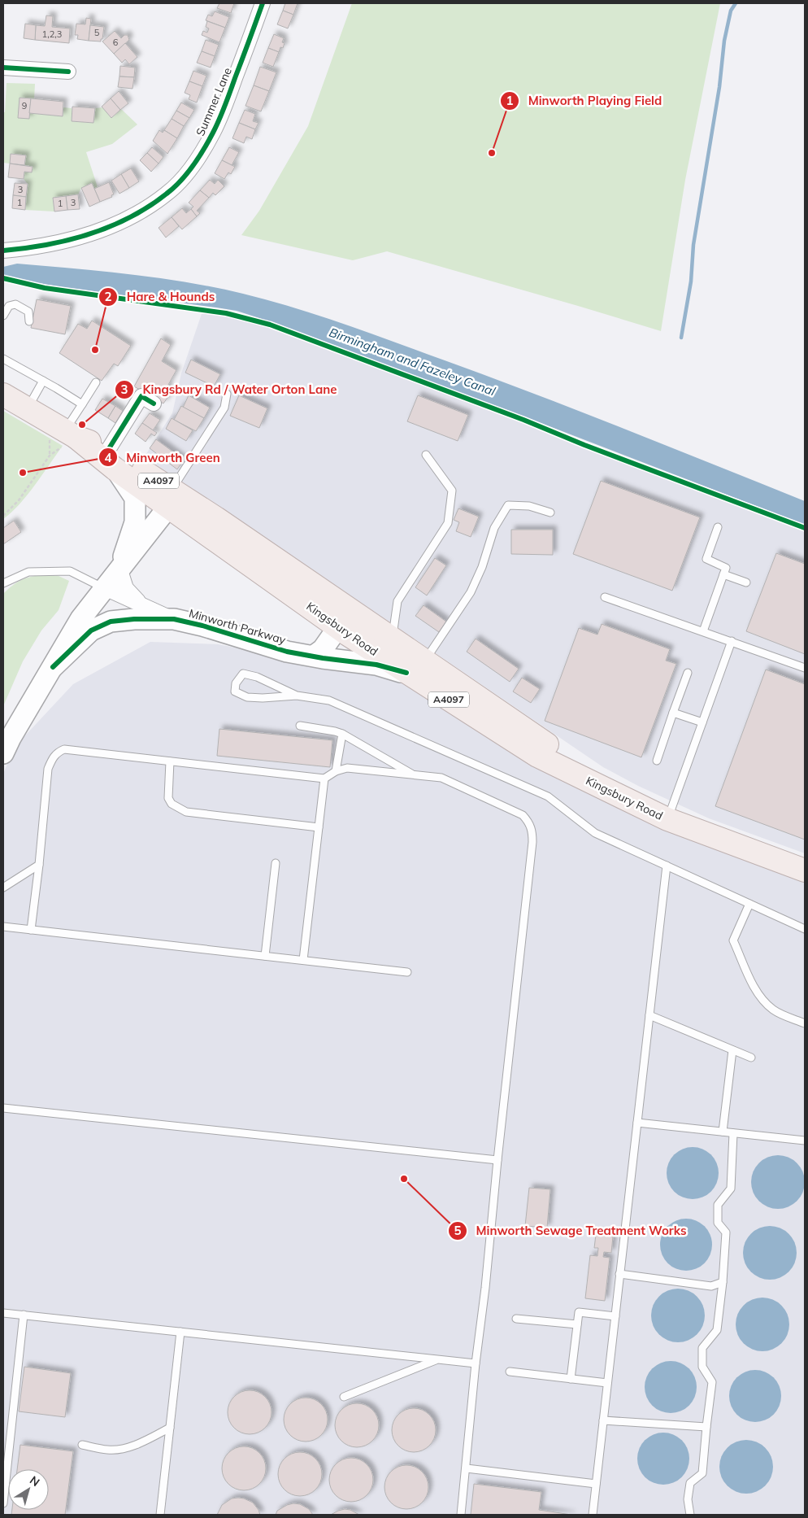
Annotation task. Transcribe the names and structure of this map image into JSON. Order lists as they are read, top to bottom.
{
  "streets": {
    "main road": ["A4097", "Kingsbury Road"],
    "street": ["Summer Lane", "Minworth Parkway"]
  },
  "crossings": [
    ["Minworth Parkway", "Kingsbury Road"]
  ],
  "water": ["Birmingham and Fazeley Canal"],
  "places": [
    "Minworth Playing Field",
    "Hare & Hounds",
    "Kingsbury Rd / Water Orton Lane",
    "Minworth Green",
    "Minworth Sewage Treatment Works"
  ],
  "house_numbers": [
    "5",
    "1,2,3",
    "6",
    "9",
    "3",
    "1",
    "3",
    "1"
  ],
  "north": "top right"
}
